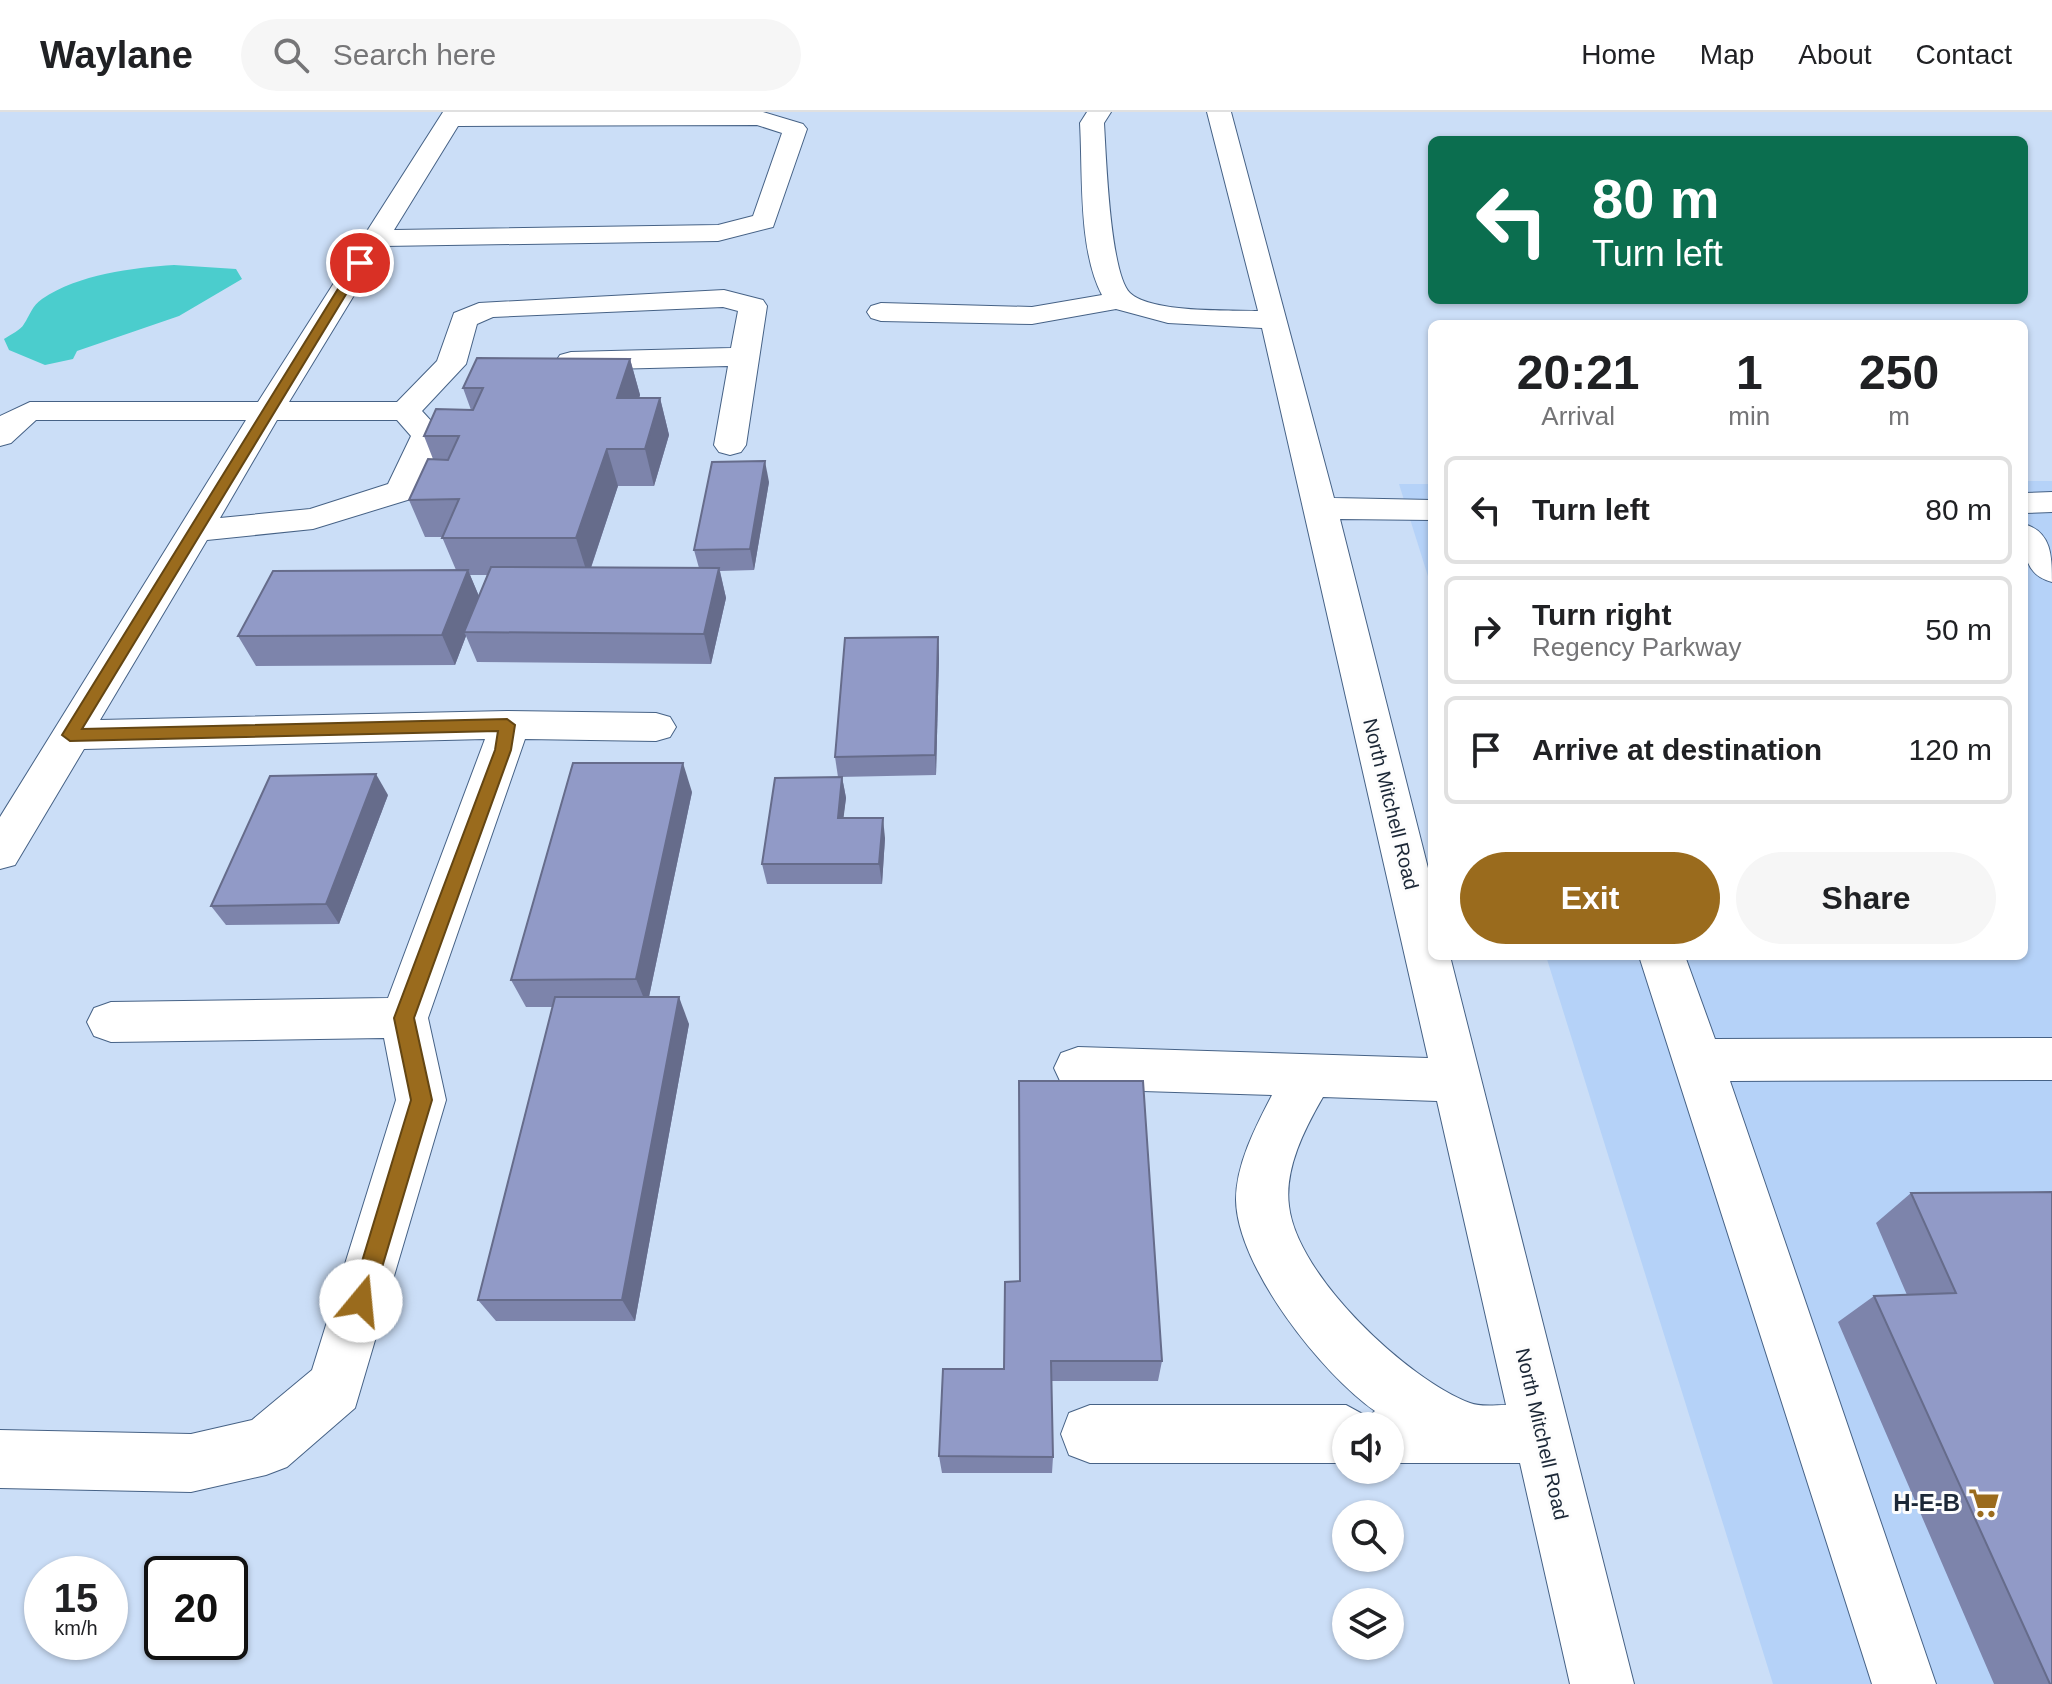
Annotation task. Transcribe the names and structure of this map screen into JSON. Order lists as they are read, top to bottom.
{
  "streets": {
    "street": ["North Mitchell Road"]
  },
  "places": {
    "supermarket": ["H-E-B"]
  },
  "page": {
    "header": "Waylane",
    "search": "Search here",
    "nav": [
      "Home",
      "Map",
      "About",
      "Contact"
    ],
    "turn": ["80 m", "Turn left"],
    "eta": [
      "20:21",
      "Arrival",
      "1",
      "min",
      "250",
      "m"
    ],
    "list": [
      {
        "name": "Turn left",
        "value": "80 m"
      },
      {
        "name": "Turn right",
        "note": "Regency Parkway",
        "value": "50 m"
      },
      {
        "name": "Arrive at destination",
        "value": "120 m"
      }
    ],
    "buttons": ["Exit", "Share"],
    "speed": "15 km/h",
    "limit": "20"
  }
}
